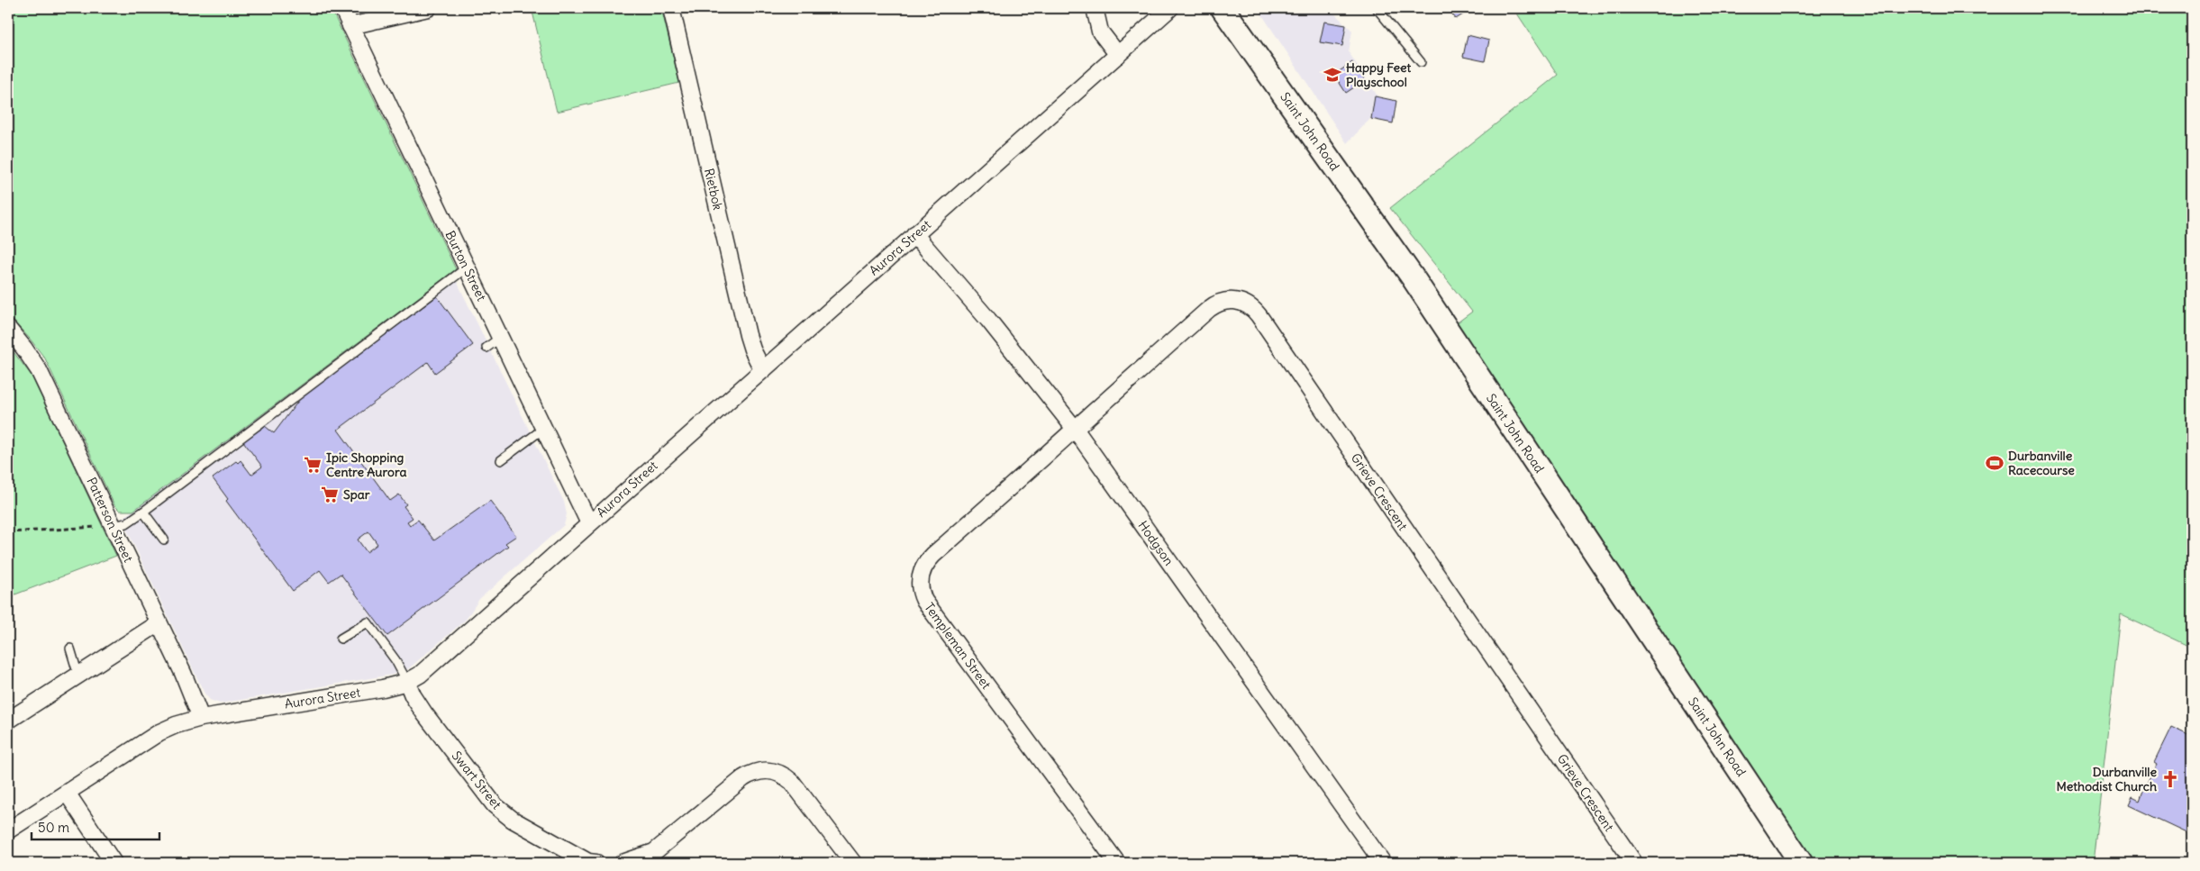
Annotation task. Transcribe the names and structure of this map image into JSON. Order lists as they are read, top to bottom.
{
  "streets": {
    "main road": ["Saint John Road"],
    "street": [
      "Rietbok",
      "Aurora Street",
      "Burton Street",
      "Grieve Crescent",
      "Patterson Street",
      "Hodgson",
      "Templeman Street",
      "Swart Street"
    ]
  },
  "crossings": [
    ["Rietbok", "Aurora Street"],
    ["Aurora Street", "Burton Street"],
    ["Aurora Street", "Patterson Street"],
    ["Aurora Street", "Hodgson"],
    ["Aurora Street", "Swart Street"],
    ["Grieve Crescent", "Hodgson"],
    ["Grieve Crescent", "Templeman Street"],
    ["Hodgson", "Templeman Street"]
  ],
  "places": {
    "school or university": ["Happy Feet Playschool"],
    "sports": ["Durbanville Racecourse"],
    "supermarket": ["Ipic Shopping Centre Aurora", "Spar"],
    "church": ["Durbanville Methodist Church"]
  },
  "scale_bar": "50 m"
}
